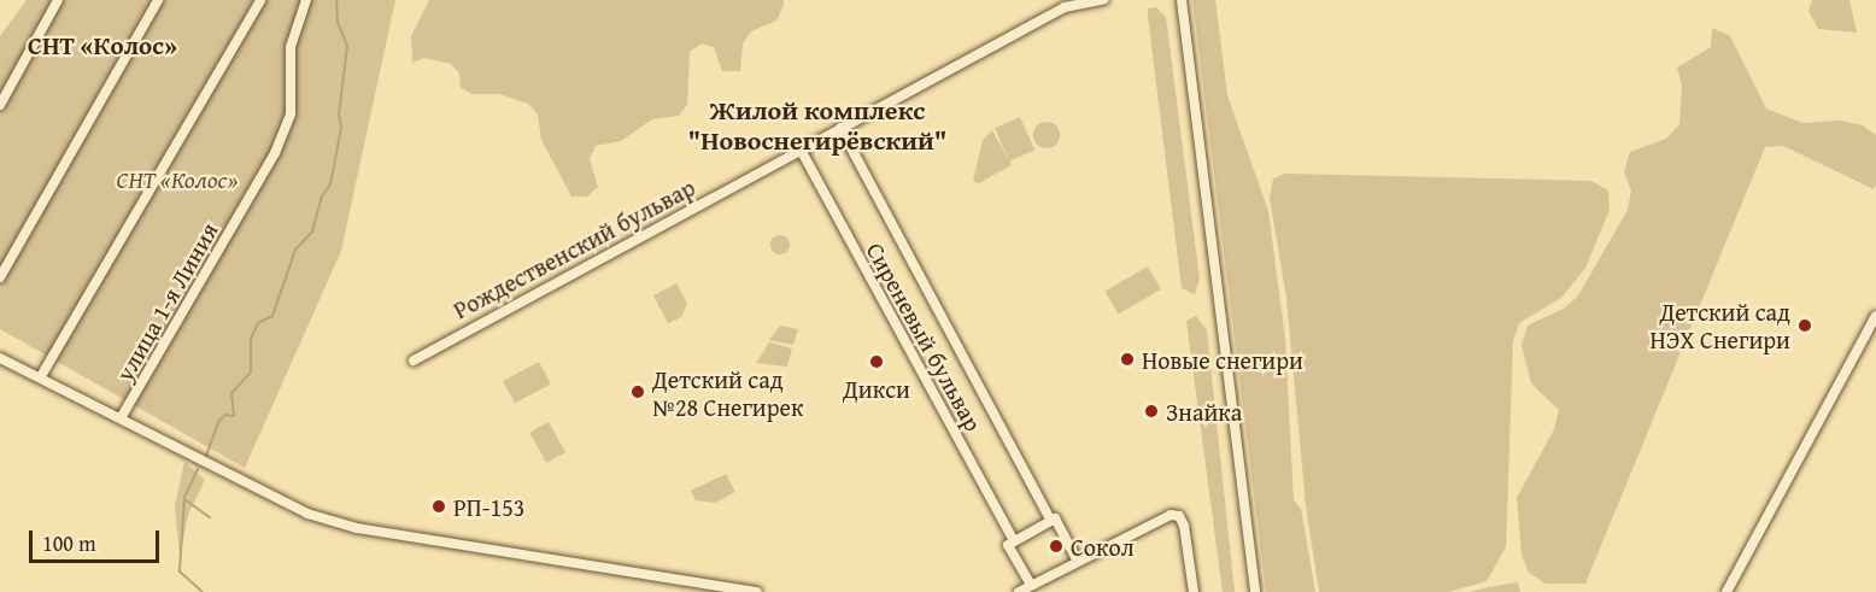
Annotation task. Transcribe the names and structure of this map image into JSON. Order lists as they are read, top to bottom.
{
  "streets": {
    "street": ["Рождественский бульвар", "улица 1-я Линия", "Сиреневый бульвар"]
  },
  "crossings": [
    ["Рождественский бульвар", "Сиреневый бульвар"]
  ],
  "districts": ["СНТ «Колос»", "Жилой комплекс \"Новоснегирёвский\""],
  "parks": ["СНТ «Колос»"],
  "places": [
    "Детский сад НЭХ Снегири",
    "Новые снегири",
    "Дикси",
    "Детский сад №28 Снегирек",
    "Знайка",
    "РП-153",
    "Сокол"
  ],
  "scale_bar": "100 m"
}
